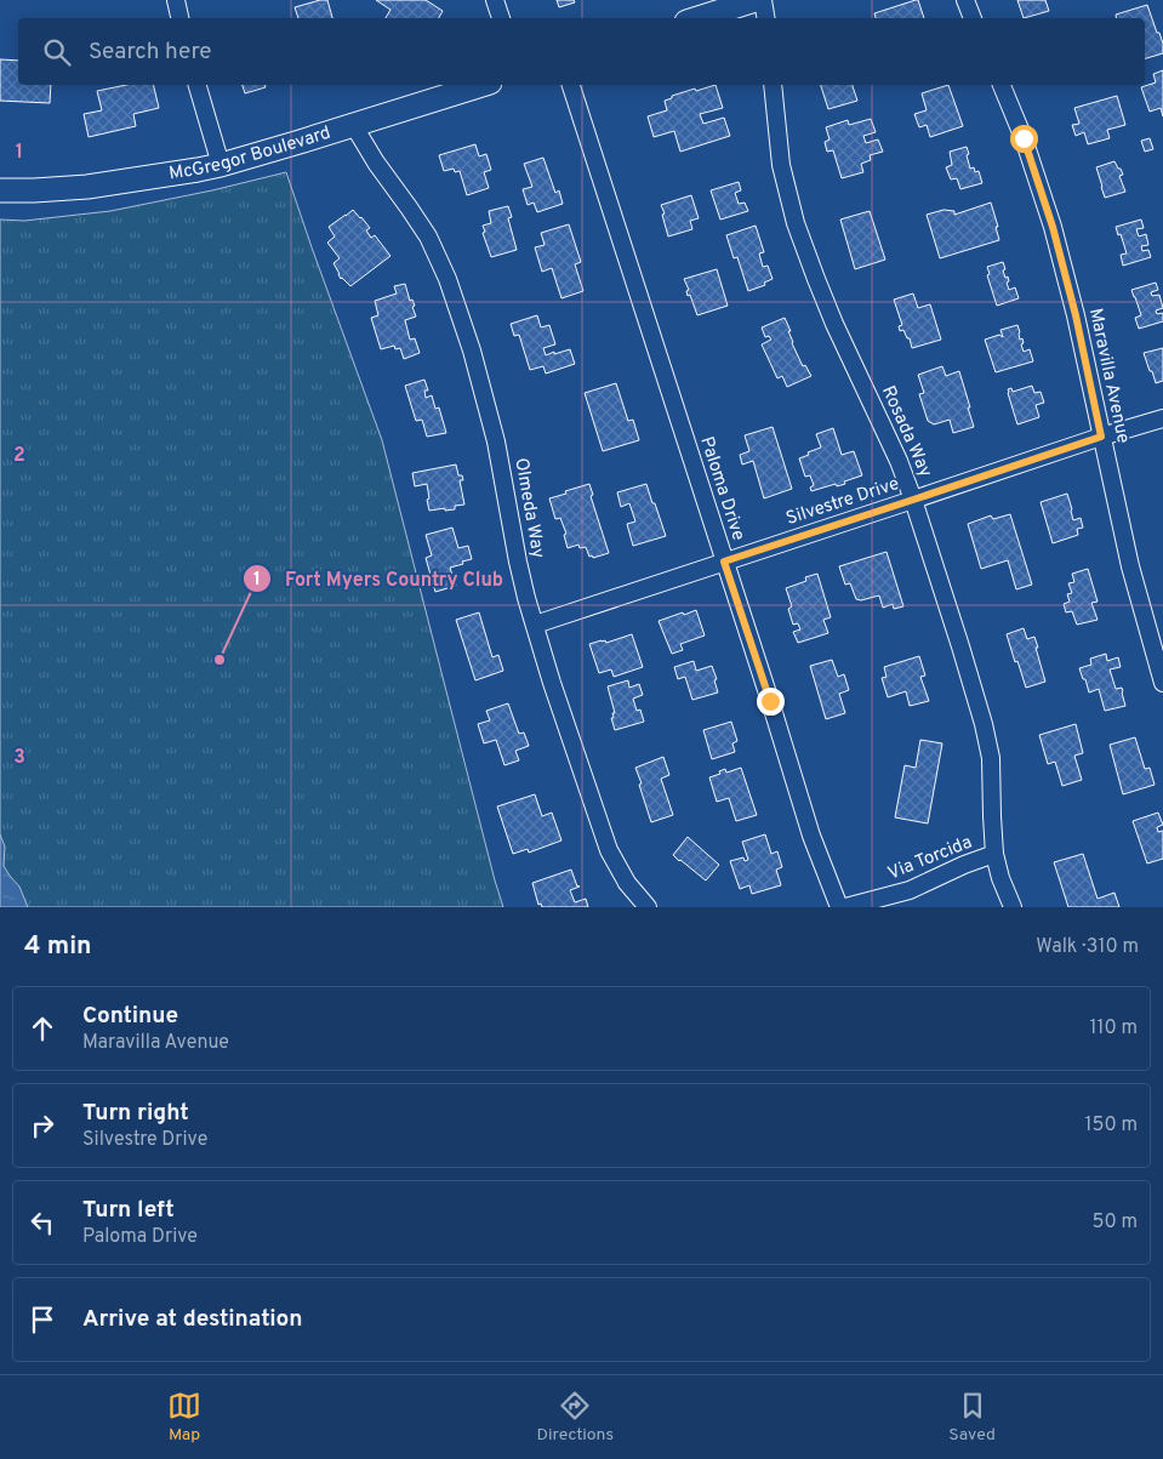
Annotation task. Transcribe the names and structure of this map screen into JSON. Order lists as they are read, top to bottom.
{
  "streets": {
    "main road": ["McGregor Boulevard"],
    "street": [
      "Maravilla Avenue",
      "Rosada Way",
      "Paloma Drive",
      "Silvestre Drive",
      "Olmeda Way",
      "Via Torcida"
    ]
  },
  "crossings": [
    ["McGregor Boulevard", "Olmeda Way"],
    ["Maravilla Avenue", "Silvestre Drive"],
    ["Rosada Way", "Silvestre Drive"],
    ["Rosada Way", "Via Torcida"],
    ["Paloma Drive", "Silvestre Drive"],
    ["Silvestre Drive", "Olmeda Way"]
  ],
  "places": ["Fort Myers Country Club"],
  "page": {
    "search": "Search here",
    "heading": ["4 min", "Walk · 310 m"],
    "list": [
      ["Continue", "Maravilla Avenue", "110 m"],
      ["Turn right", "Silvestre Drive", "150 m"],
      ["Turn left", "Paloma Drive", "50 m"],
      "Arrive at destination"
    ],
    "nav": ["Map", "Directions", "Saved"]
  },
  "grid": {
    "rows": ["1", "2", "3"]
  }
}
